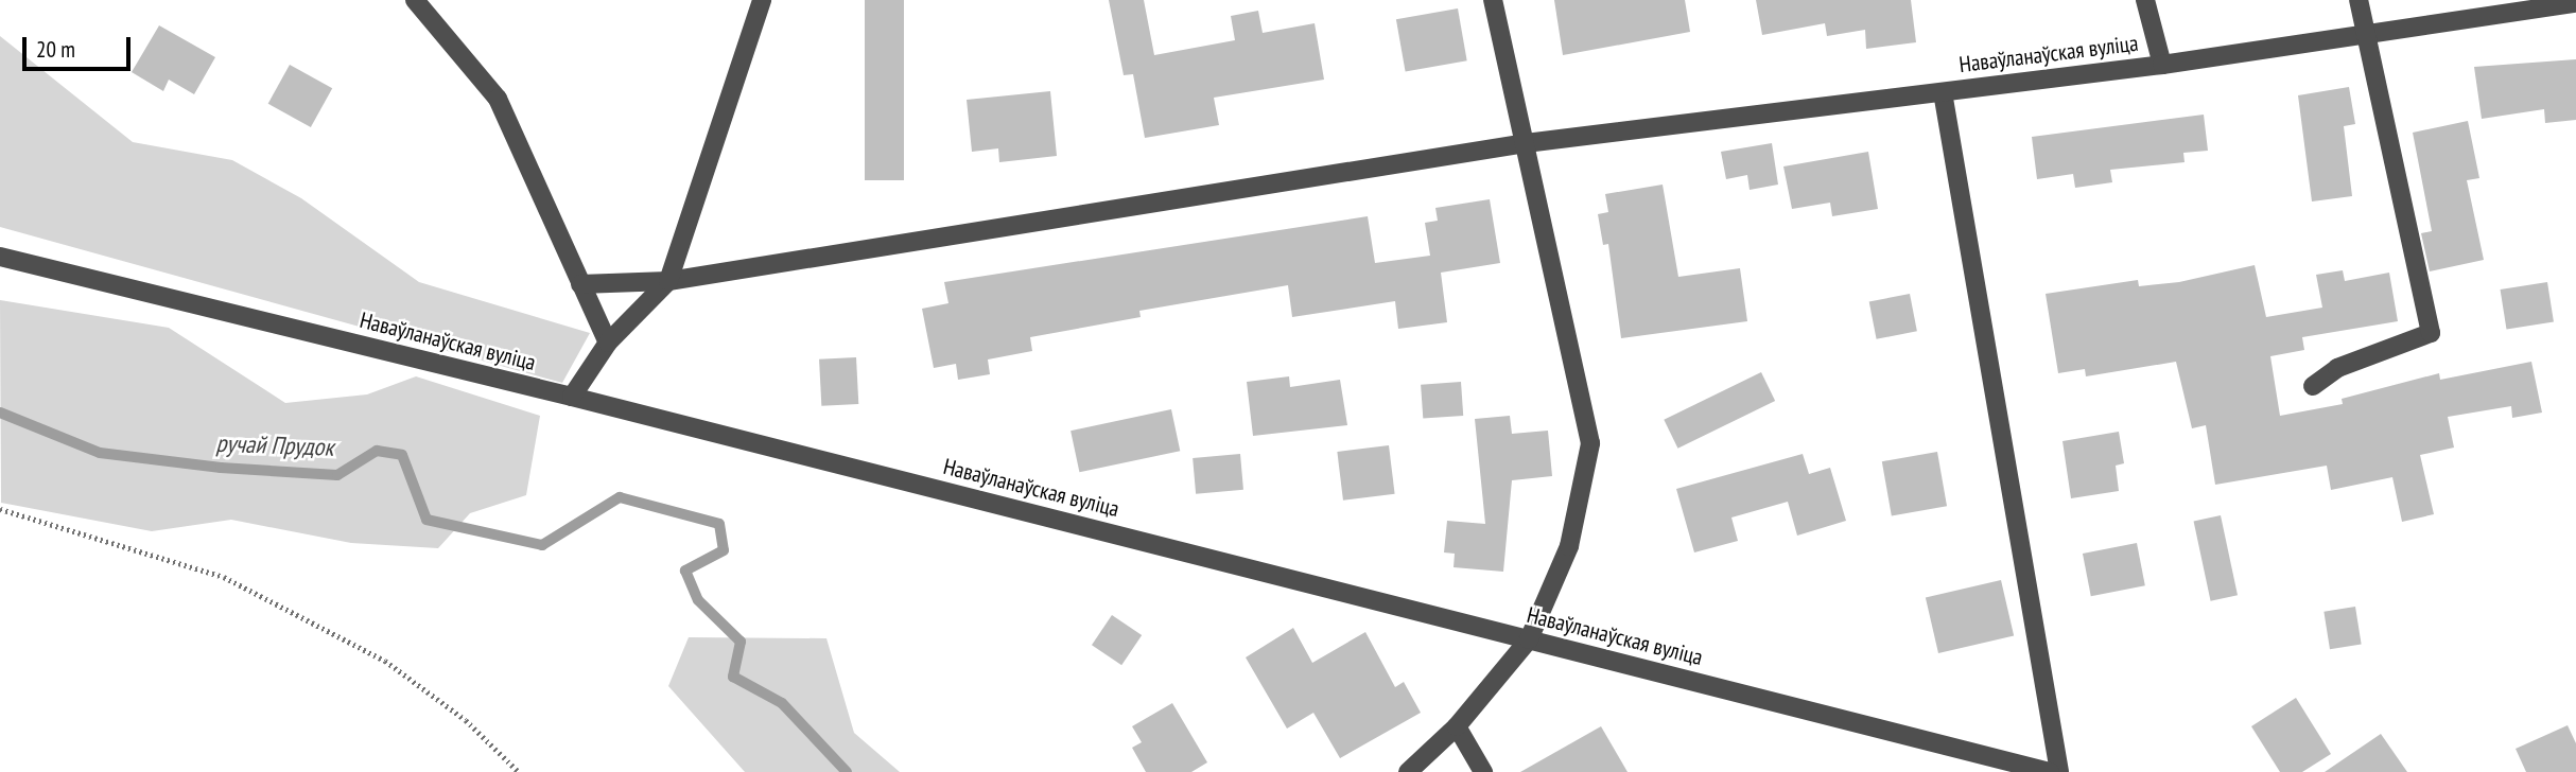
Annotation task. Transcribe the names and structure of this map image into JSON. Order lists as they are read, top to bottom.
{
  "streets": {
    "street": ["Наваўланаўская вуліца"]
  },
  "water": ["ручай Прудок"],
  "scale_bar": "20 m"
}
